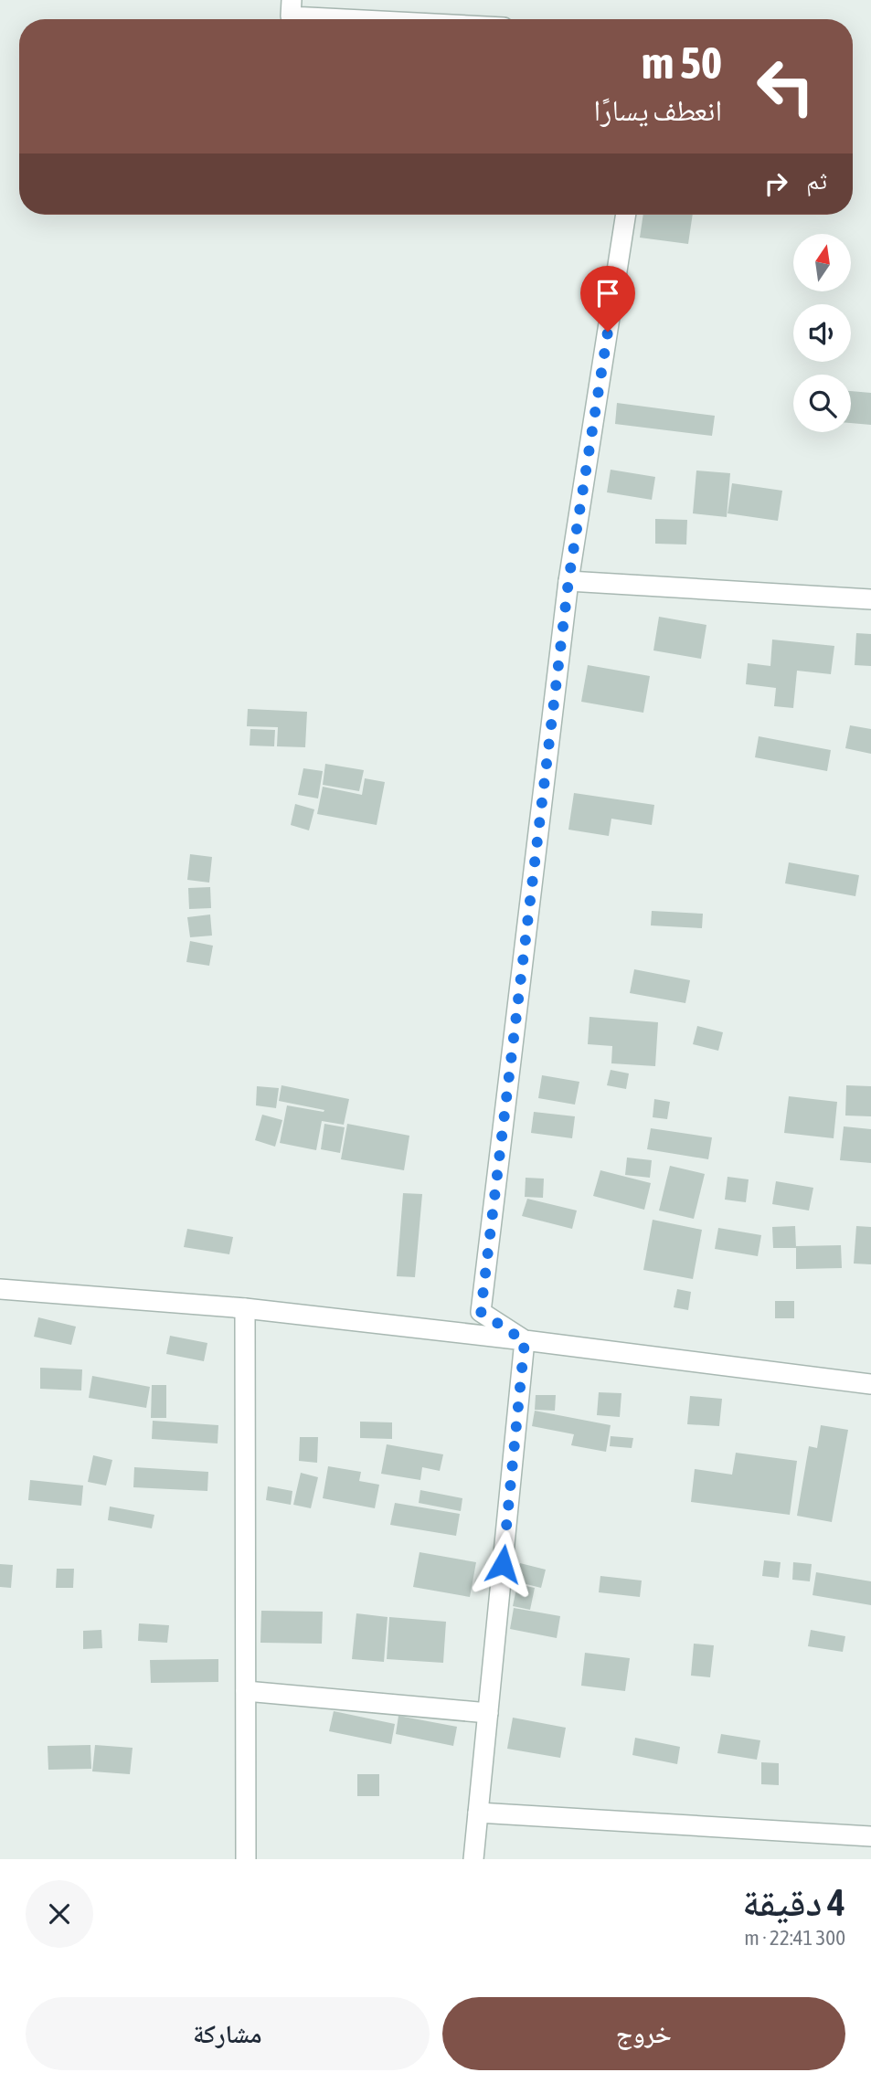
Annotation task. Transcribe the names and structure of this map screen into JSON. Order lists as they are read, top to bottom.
{
  "north": "top",
  "page": {
    "turn": ["50 m", "انعطف يسارًا"],
    "then": "ثم",
    "heading": ["4 دقيقة", "300 m · 22:41"],
    "buttons": ["خروج", "مشاركة"]
  }
}
